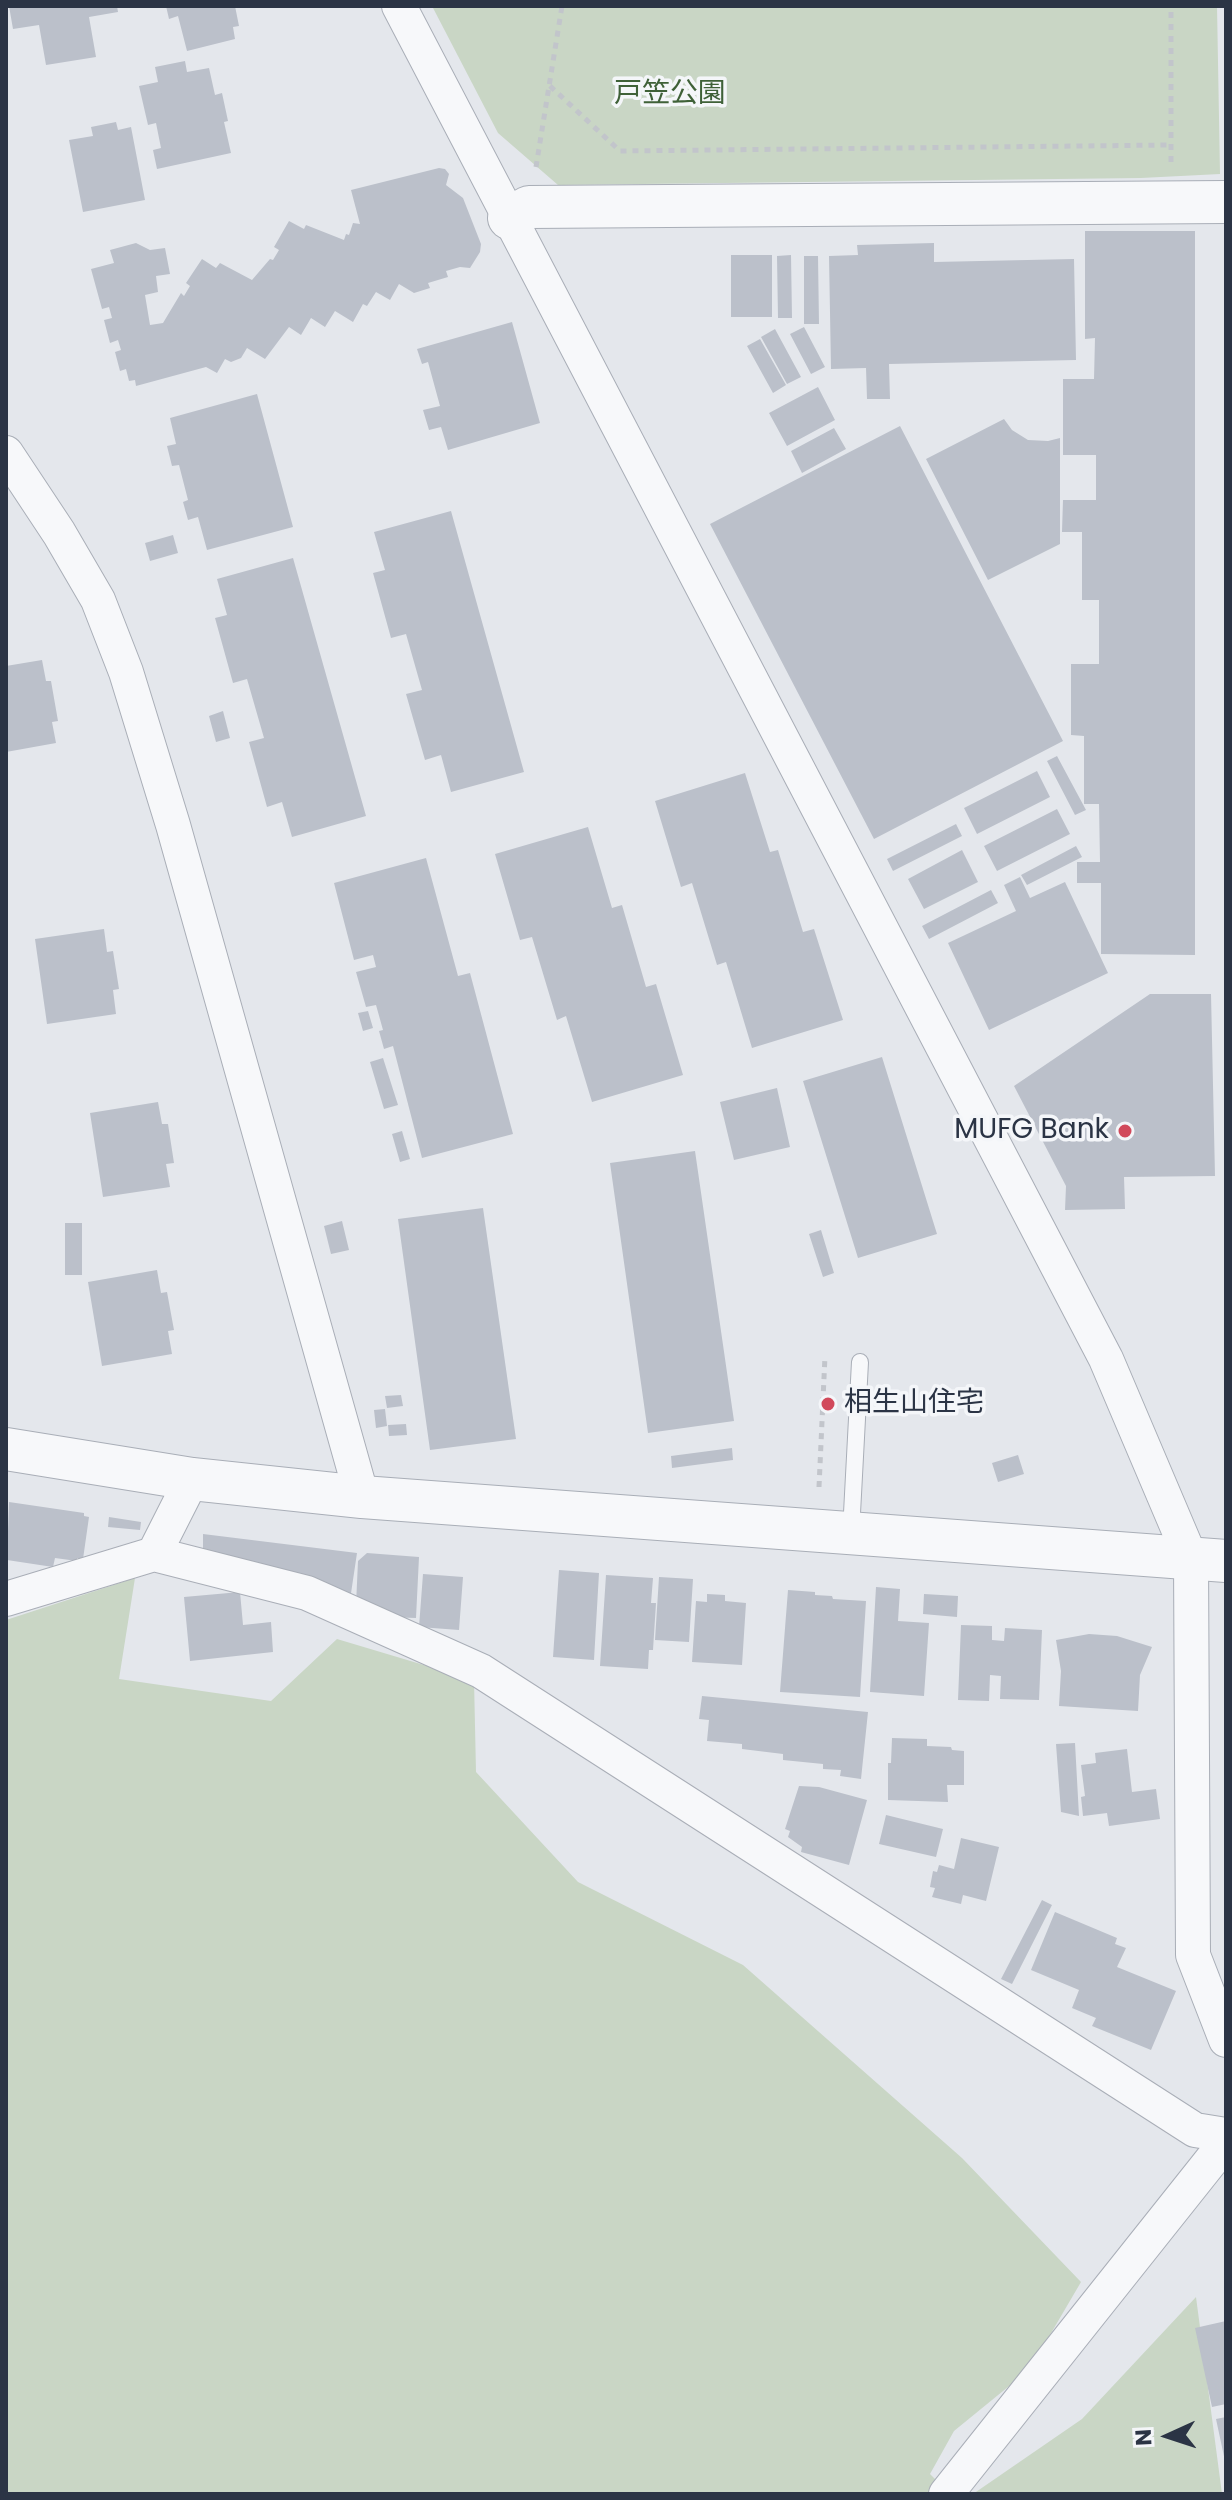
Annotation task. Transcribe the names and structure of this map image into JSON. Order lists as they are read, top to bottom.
{
  "parks": ["戸笠公園"],
  "places": ["MUFG Bank", "相生山住宅"],
  "north": "left"
}
